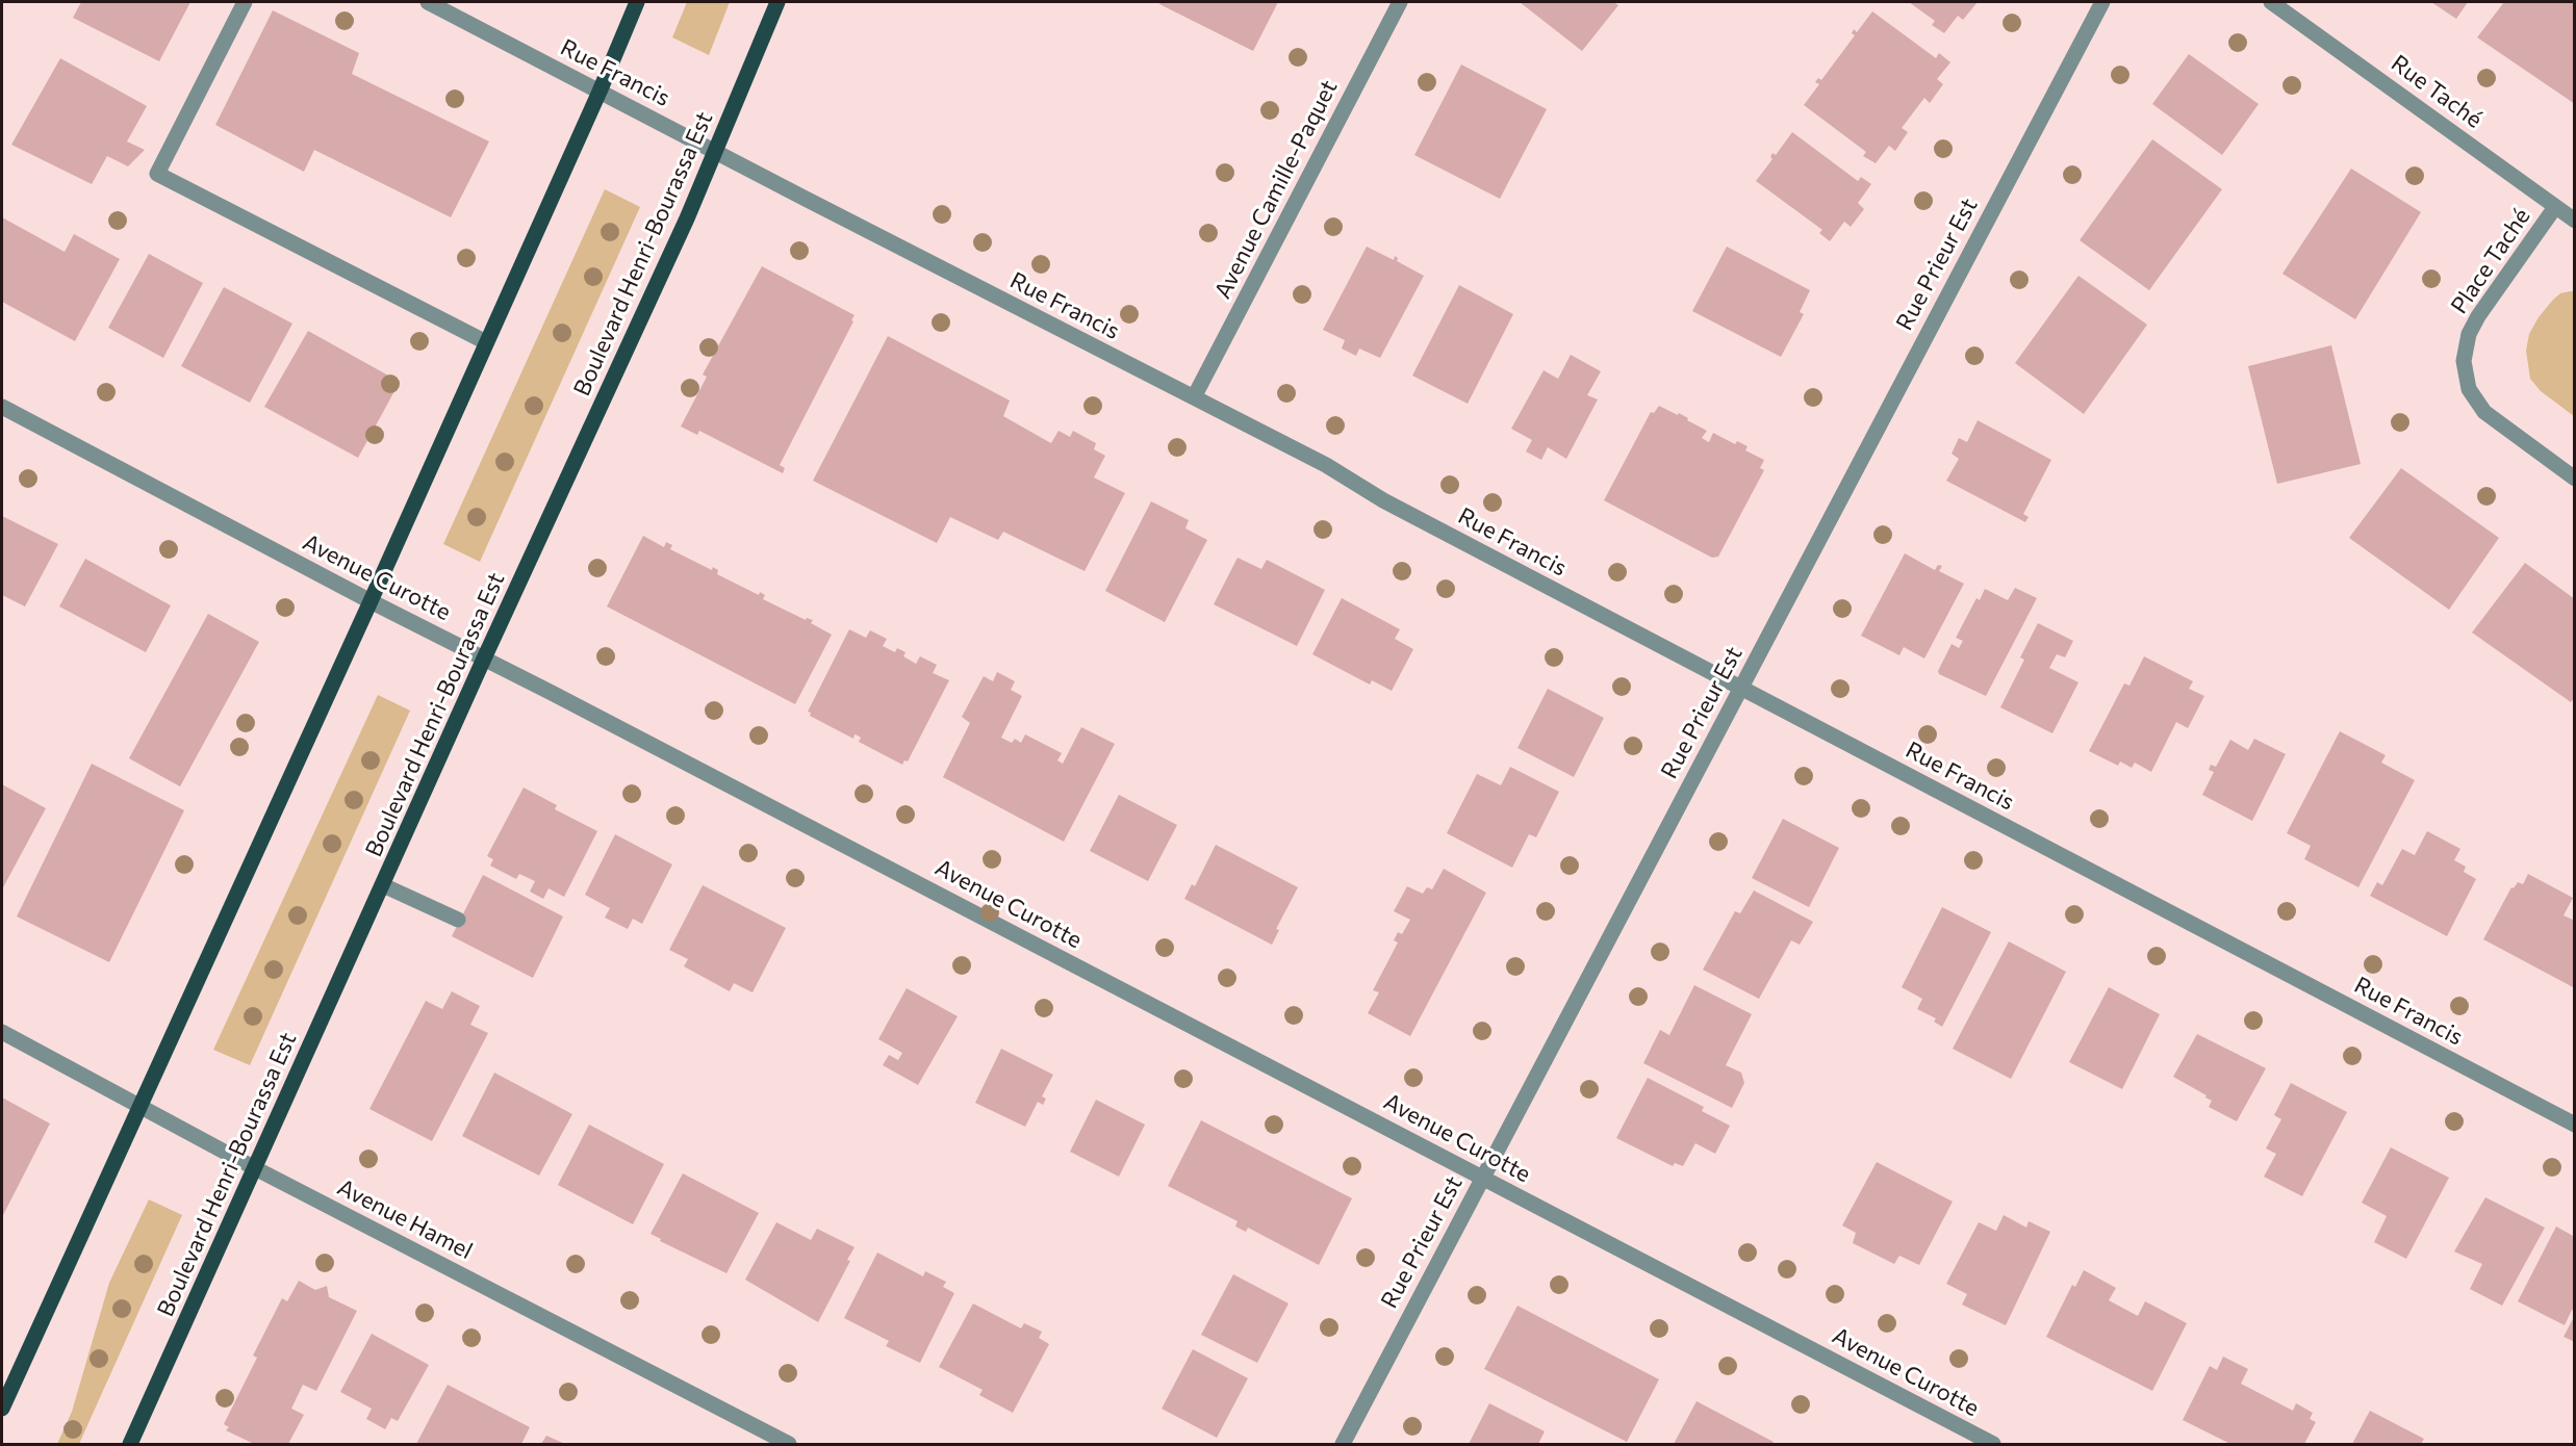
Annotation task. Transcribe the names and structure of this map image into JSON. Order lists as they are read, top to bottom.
{
  "streets": {
    "main road": ["Boulevard Henri-Bourassa Est"],
    "street": [
      "Rue Francis",
      "Rue Taché",
      "Avenue Camille-Paquet",
      "Place Taché",
      "Rue Prieur Est",
      "Avenue Curotte",
      "Avenue Hamel"
    ]
  },
  "crossings": [
    ["Rue Francis", "Avenue Camille-Paquet"],
    ["Rue Francis", "Boulevard Henri-Bourassa Est"],
    ["Rue Francis", "Rue Prieur Est"],
    ["Rue Taché", "Place Taché"],
    ["Boulevard Henri-Bourassa Est", "Avenue Curotte"],
    ["Boulevard Henri-Bourassa Est", "Avenue Hamel"],
    ["Rue Prieur Est", "Avenue Curotte"]
  ]
}
